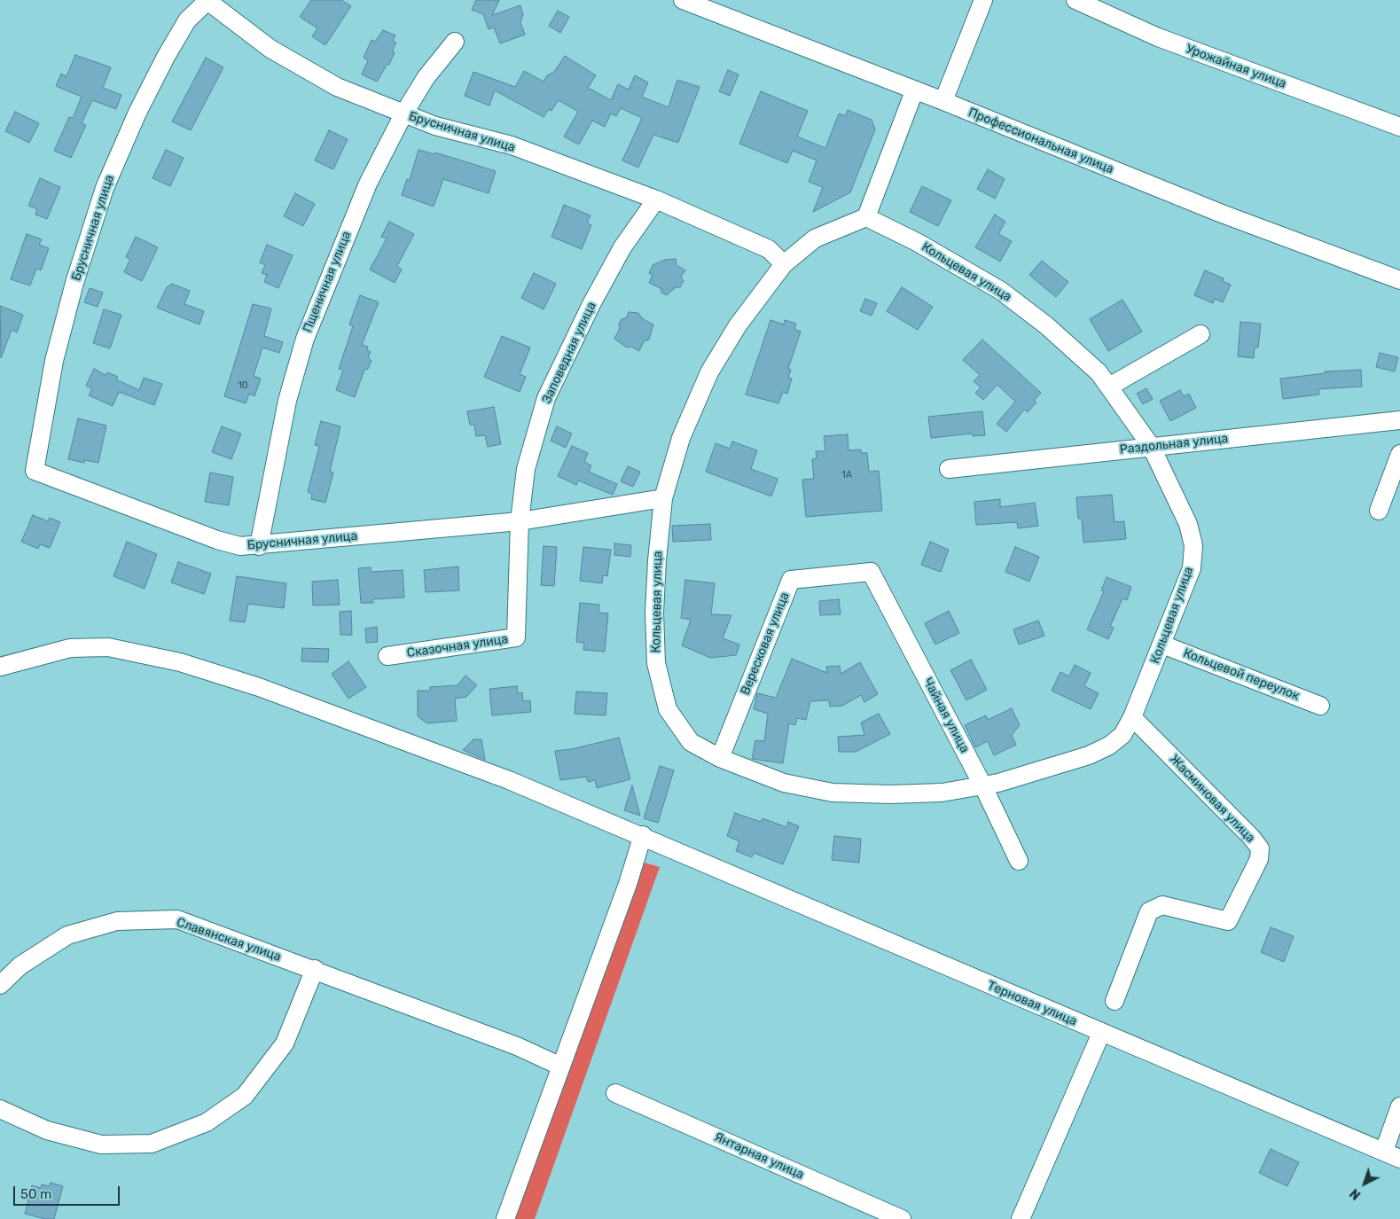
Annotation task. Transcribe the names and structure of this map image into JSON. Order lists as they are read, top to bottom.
{
  "streets": {
    "street": [
      "Урожайная улица",
      "Брусничная улица",
      "Профессиональная улица",
      "Кольцевая улица",
      "Пщеничная улица",
      "Заповедная улица",
      "Раздольная улица",
      "Вересковая улица",
      "Сказочная улица",
      "Кольцевой переулок",
      "Чайная улица",
      "Жасминовая улица",
      "Славянская улица",
      "Терновая улица",
      "Янтарная улица"
    ]
  },
  "crossings": [
    ["Брусничная улица", "Кольцевая улица"],
    ["Брусничная улица", "Пщеничная улица"],
    ["Брусничная улица", "Заповедная улица"],
    ["Брусничная улица", "Сказочная улица"],
    ["Кольцевая улица", "Раздольная улица"],
    ["Кольцевая улица", "Вересковая улица"],
    ["Кольцевая улица", "Кольцевой переулок"],
    ["Кольцевая улица", "Чайная улица"],
    ["Кольцевая улица", "Жасминовая улица"],
    ["Заповедная улица", "Сказочная улица"],
    ["Вересковая улица", "Чайная улица"]
  ],
  "house_numbers": ["10", "1А"],
  "scale_bar": "50 m",
  "north": "bottom left"
}
